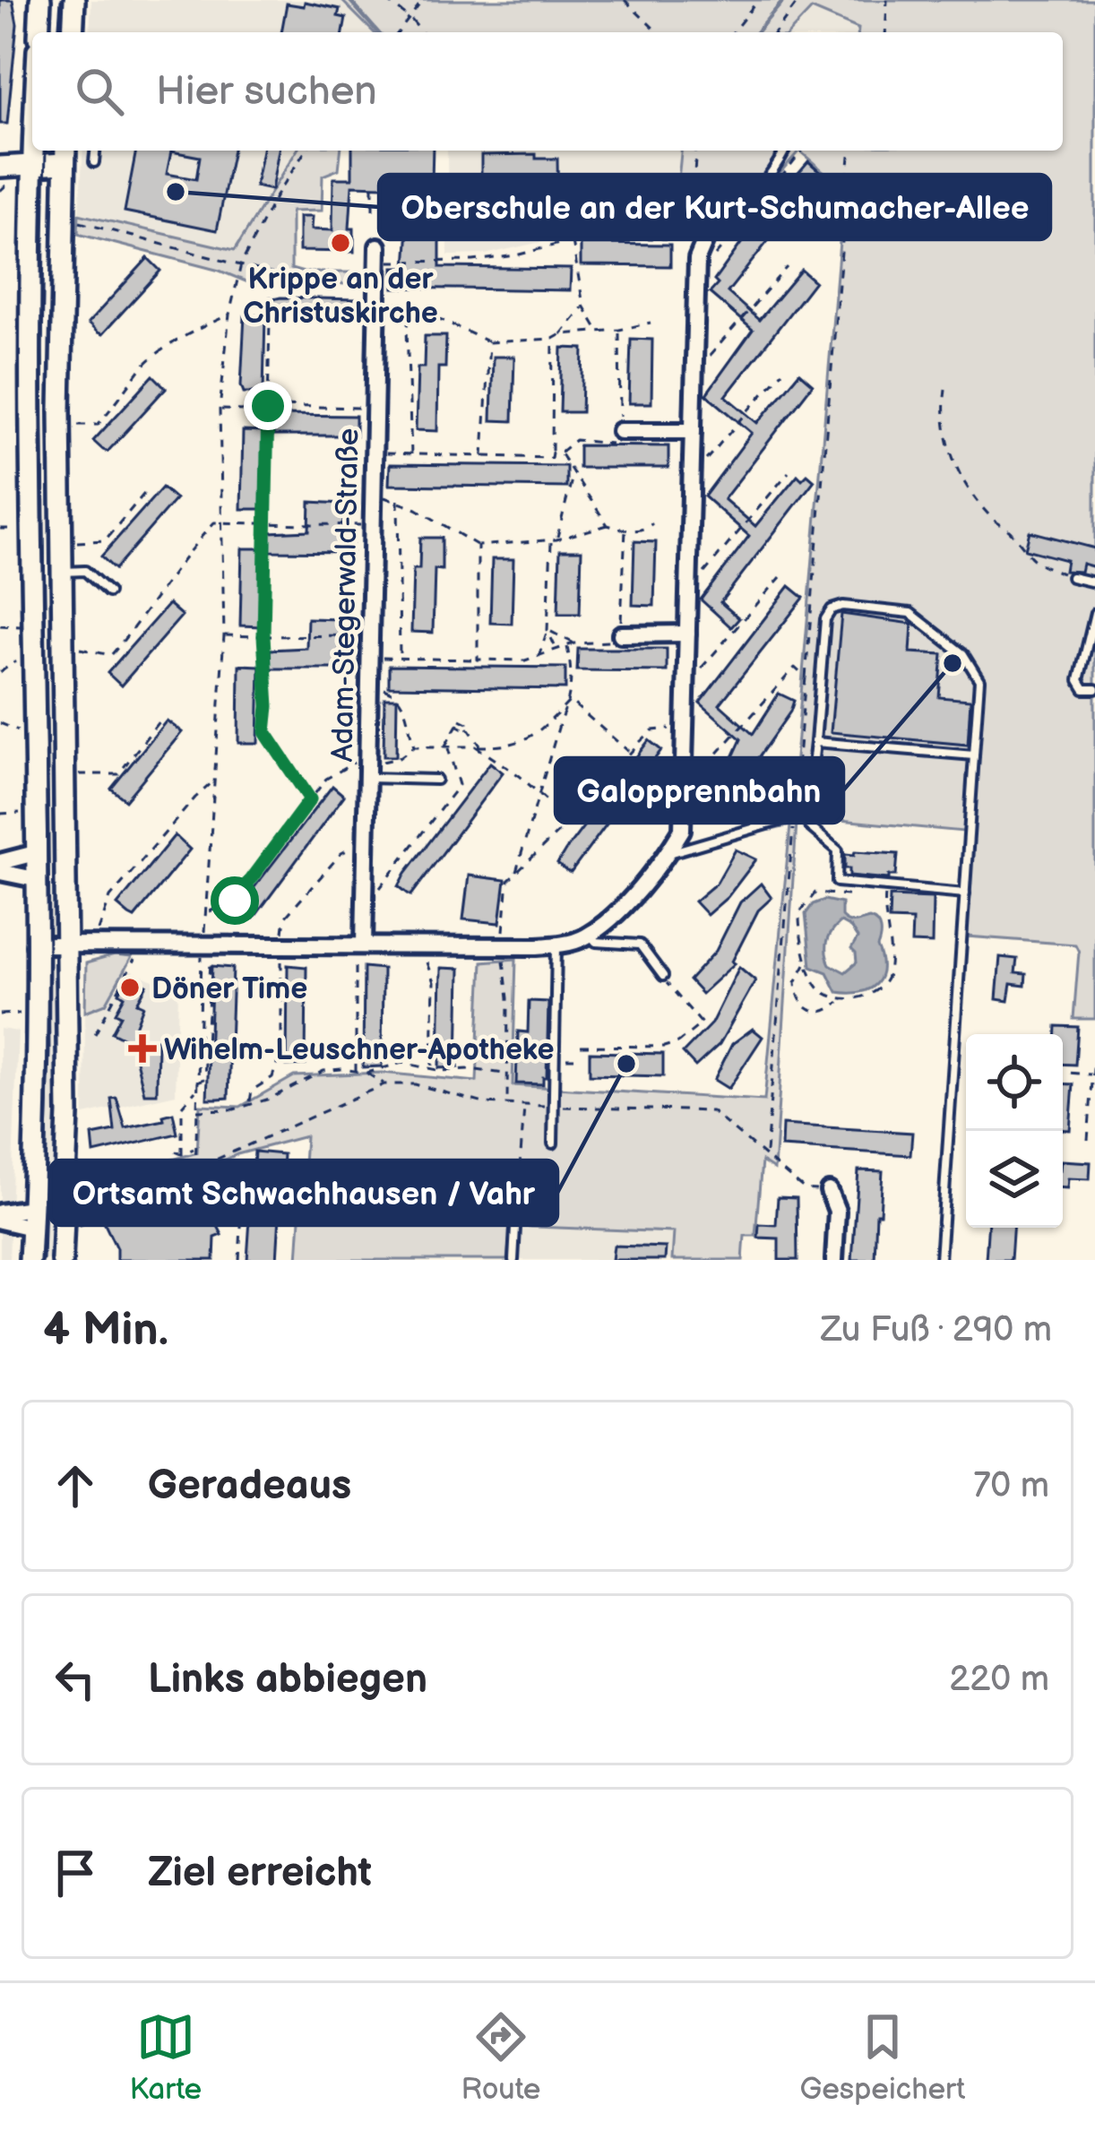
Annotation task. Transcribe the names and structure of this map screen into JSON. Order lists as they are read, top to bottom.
{
  "streets": {
    "street": ["Adam-Stegerwald-Straße"]
  },
  "places": {
    "other": [
      "Oberschule an der Kurt-Schumacher-Allee",
      "Krippe an der Christuskirche",
      "Galopprennbahn",
      "Döner Time",
      "Ortsamt Schwachhausen / Vahr"
    ],
    "health": ["Wihelm-Leuschner-Apotheke"]
  },
  "page": {
    "search": "Hier suchen",
    "heading": ["4 Min.", "Zu Fuß · 290 m"],
    "list": [
      ["Geradeaus", "70 m"],
      ["Links abbiegen", "220 m"],
      "Ziel erreicht"
    ],
    "nav": ["Karte", "Route", "Gespeichert"]
  }
}
